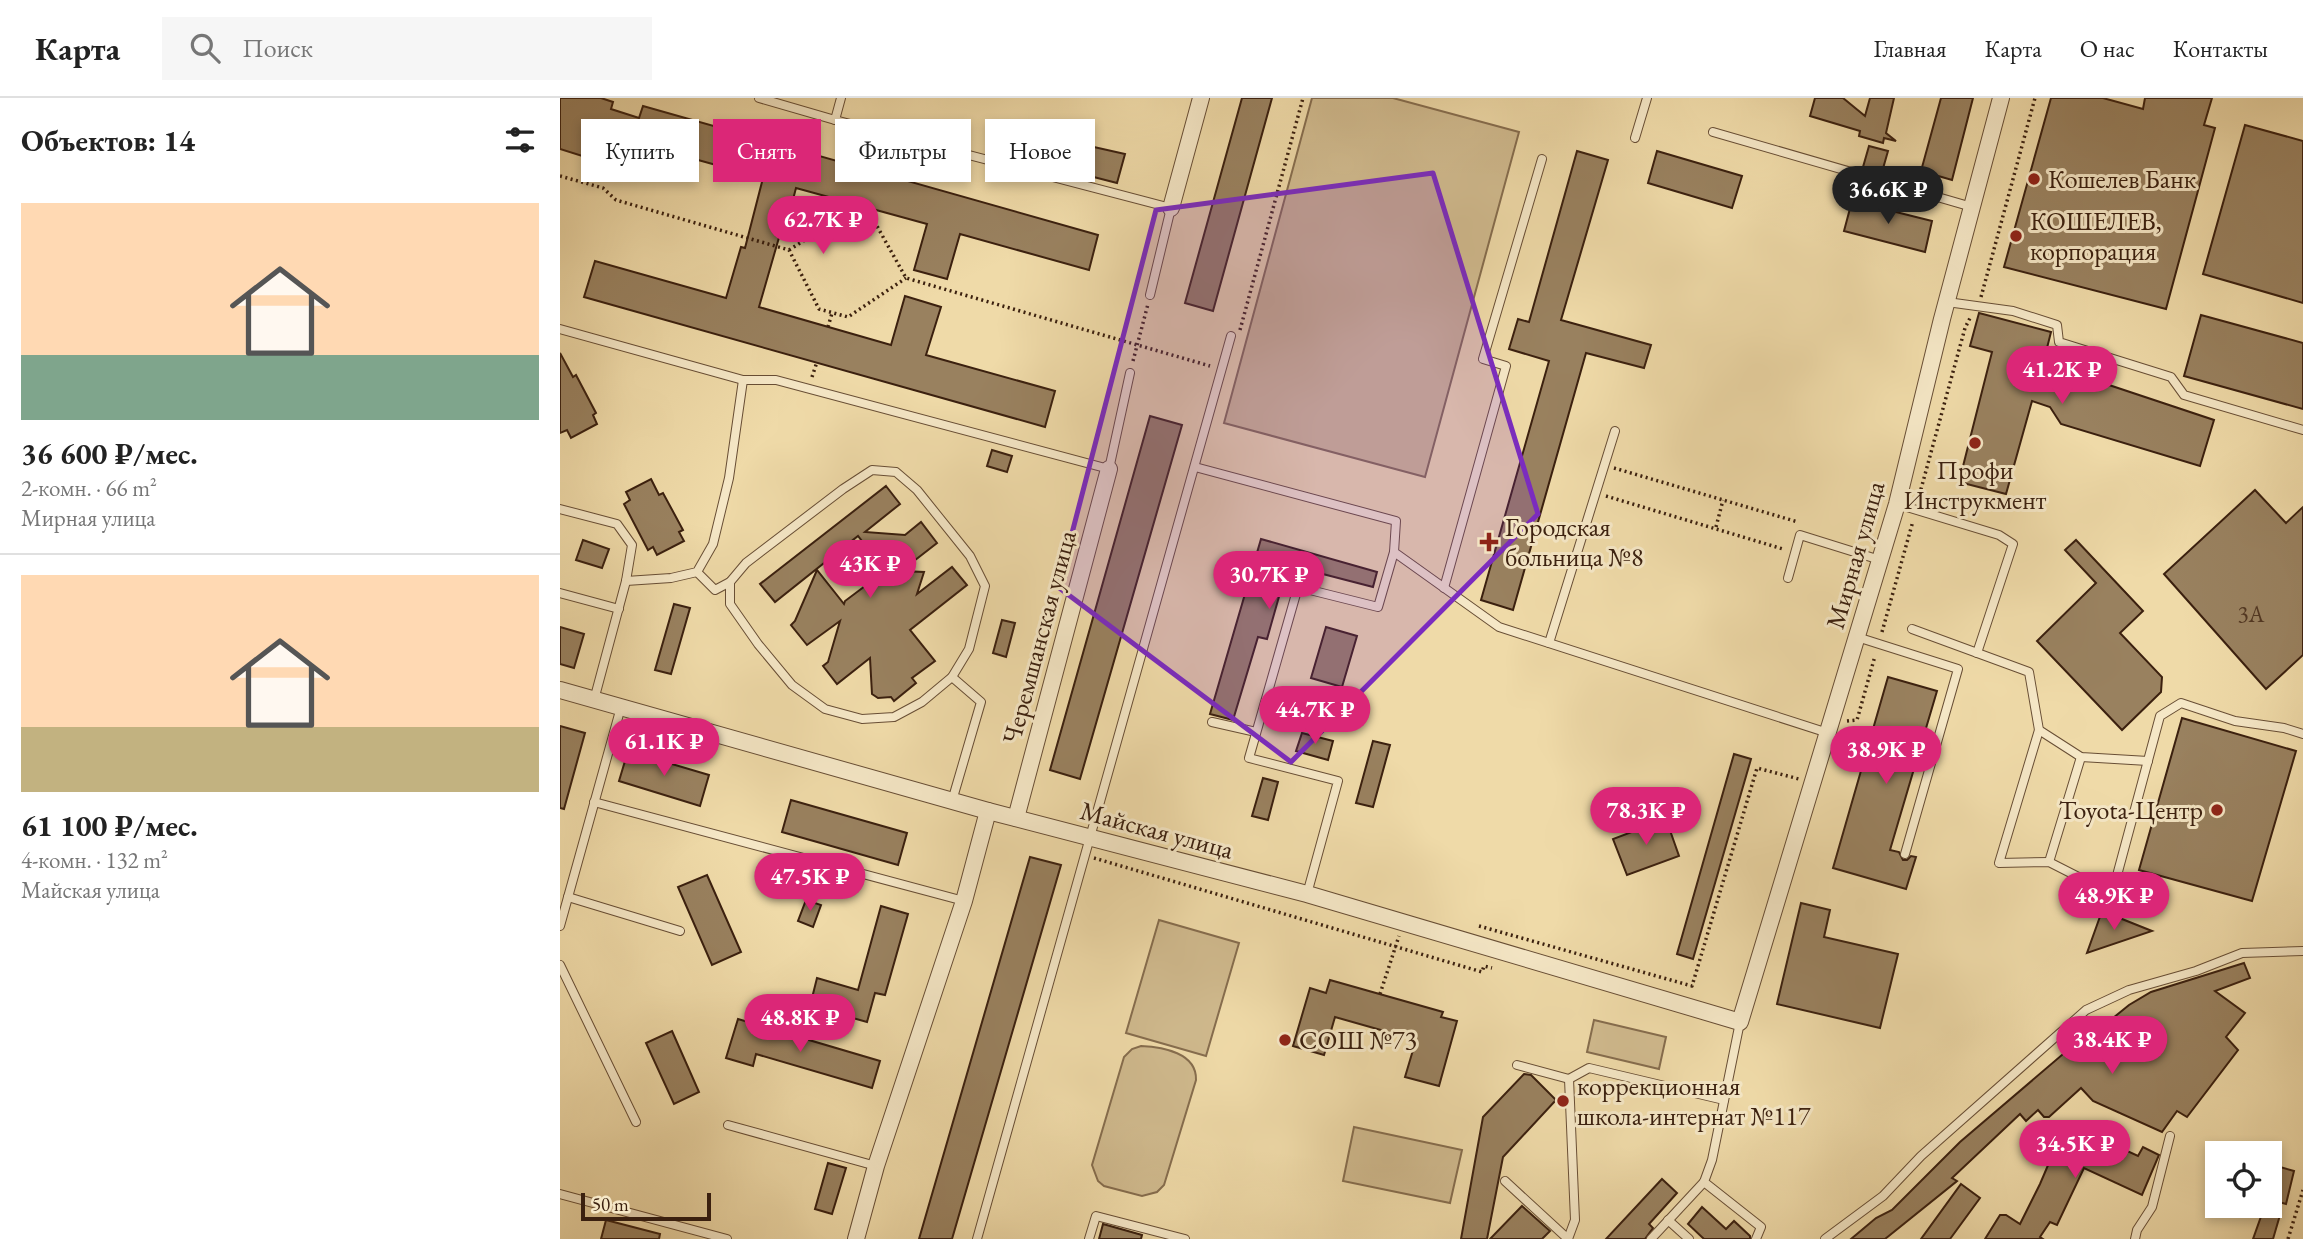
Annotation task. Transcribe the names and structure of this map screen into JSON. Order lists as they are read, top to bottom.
{
  "streets": {
    "street": ["Мирная улица", "Черемшанская улица", "Майская улица"]
  },
  "crossings": [
    ["Мирная улица", "Майская улица"],
    ["Черемшанская улица", "Майская улица"]
  ],
  "places": {
    "other": [
      "Кошелев Банк",
      "КОШЕЛЕВ, корпорация",
      "Профи Инструкмент",
      "Toyota-Центр",
      "СОШ №73",
      "коррекционная школа-интернат №117"
    ],
    "health": ["Городская больница №8"]
  },
  "house_numbers": ["3А"],
  "scale_bar": "50 m",
  "page": {
    "header": "Карта",
    "search": "Поиск",
    "nav": [
      "Главная",
      "Карта",
      "О нас",
      "Контакты"
    ],
    "heading": "Объектов: 14",
    "chip": [
      "Купить",
      "Снять",
      "Фильтры",
      "Новое"
    ],
    "price": [
      "36.6K ₽",
      "62.7K ₽",
      "41.2K ₽",
      "43K ₽",
      "30.7K ₽",
      "44.7K ₽",
      "61.1K ₽",
      "38.9K ₽",
      "78.3K ₽",
      "47.5K ₽",
      "48.9K ₽",
      "48.8K ₽",
      "38.4K ₽",
      "34.5K ₽"
    ],
    "list": [
      {
        "name": "36 600 ₽/мес.",
        "note": "2-комн. · 66 m² · Мирная улица"
      },
      {
        "name": "61 100 ₽/мес.",
        "note": "4-комн. · 132 m² · Майская улица"
      }
    ],
    "scale": "50 m"
  }
}
